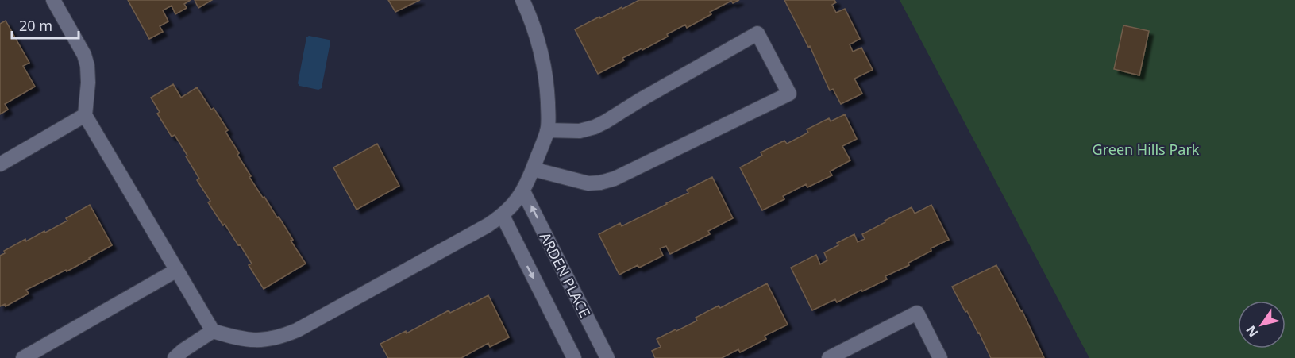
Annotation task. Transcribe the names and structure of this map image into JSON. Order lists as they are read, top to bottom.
{
  "streets": {
    "street": ["ARDEN PLACE"]
  },
  "parks": ["Green Hills Park"],
  "scale_bar": "20 m",
  "north": "bottom left"
}
